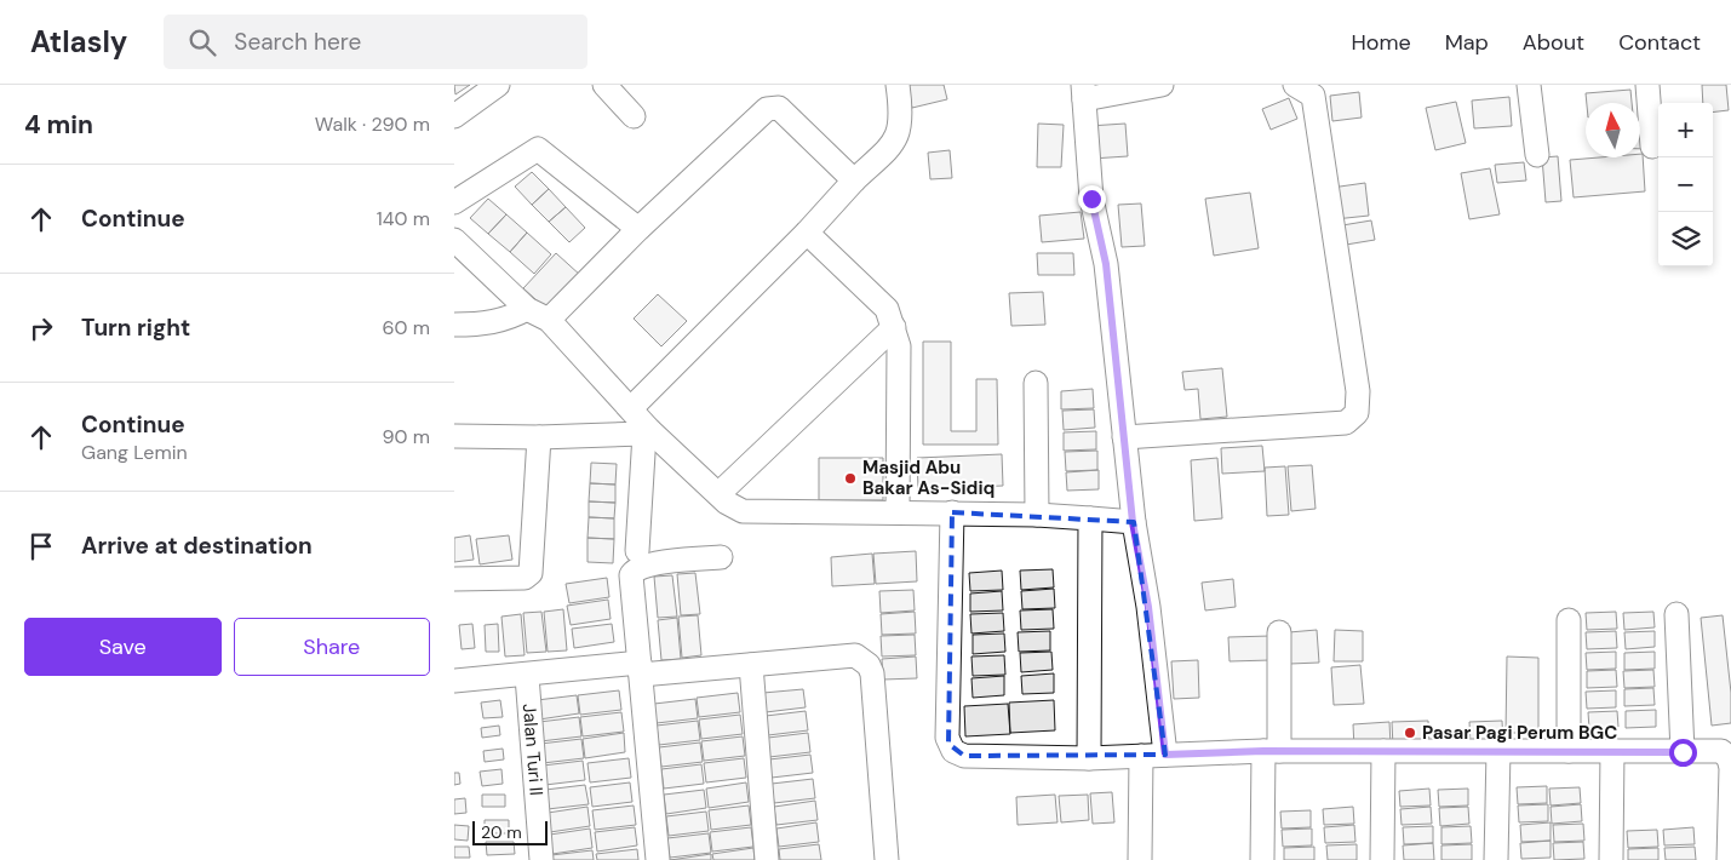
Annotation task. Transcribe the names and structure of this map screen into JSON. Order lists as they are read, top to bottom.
{
  "streets": {
    "street": ["Jalan Turi II"]
  },
  "places": ["Masjid Abu Bakar As-Sidiq", "Pasar Pagi Perum BGC"],
  "scale_bar": "20 m",
  "north": "top",
  "page": {
    "header": "Atlasly",
    "search": "Search here",
    "nav": [
      "Home",
      "Map",
      "About",
      "Contact"
    ],
    "heading": ["4 min", "Walk · 290 m"],
    "map_buttons": ["+", "−"],
    "list": [
      ["Continue", "140 m"],
      ["Turn right", "60 m"],
      ["Continue", "Gang Lemin", "90 m"],
      "Arrive at destination"
    ],
    "buttons": ["Save", "Share"],
    "scale": "20 m"
  }
}
